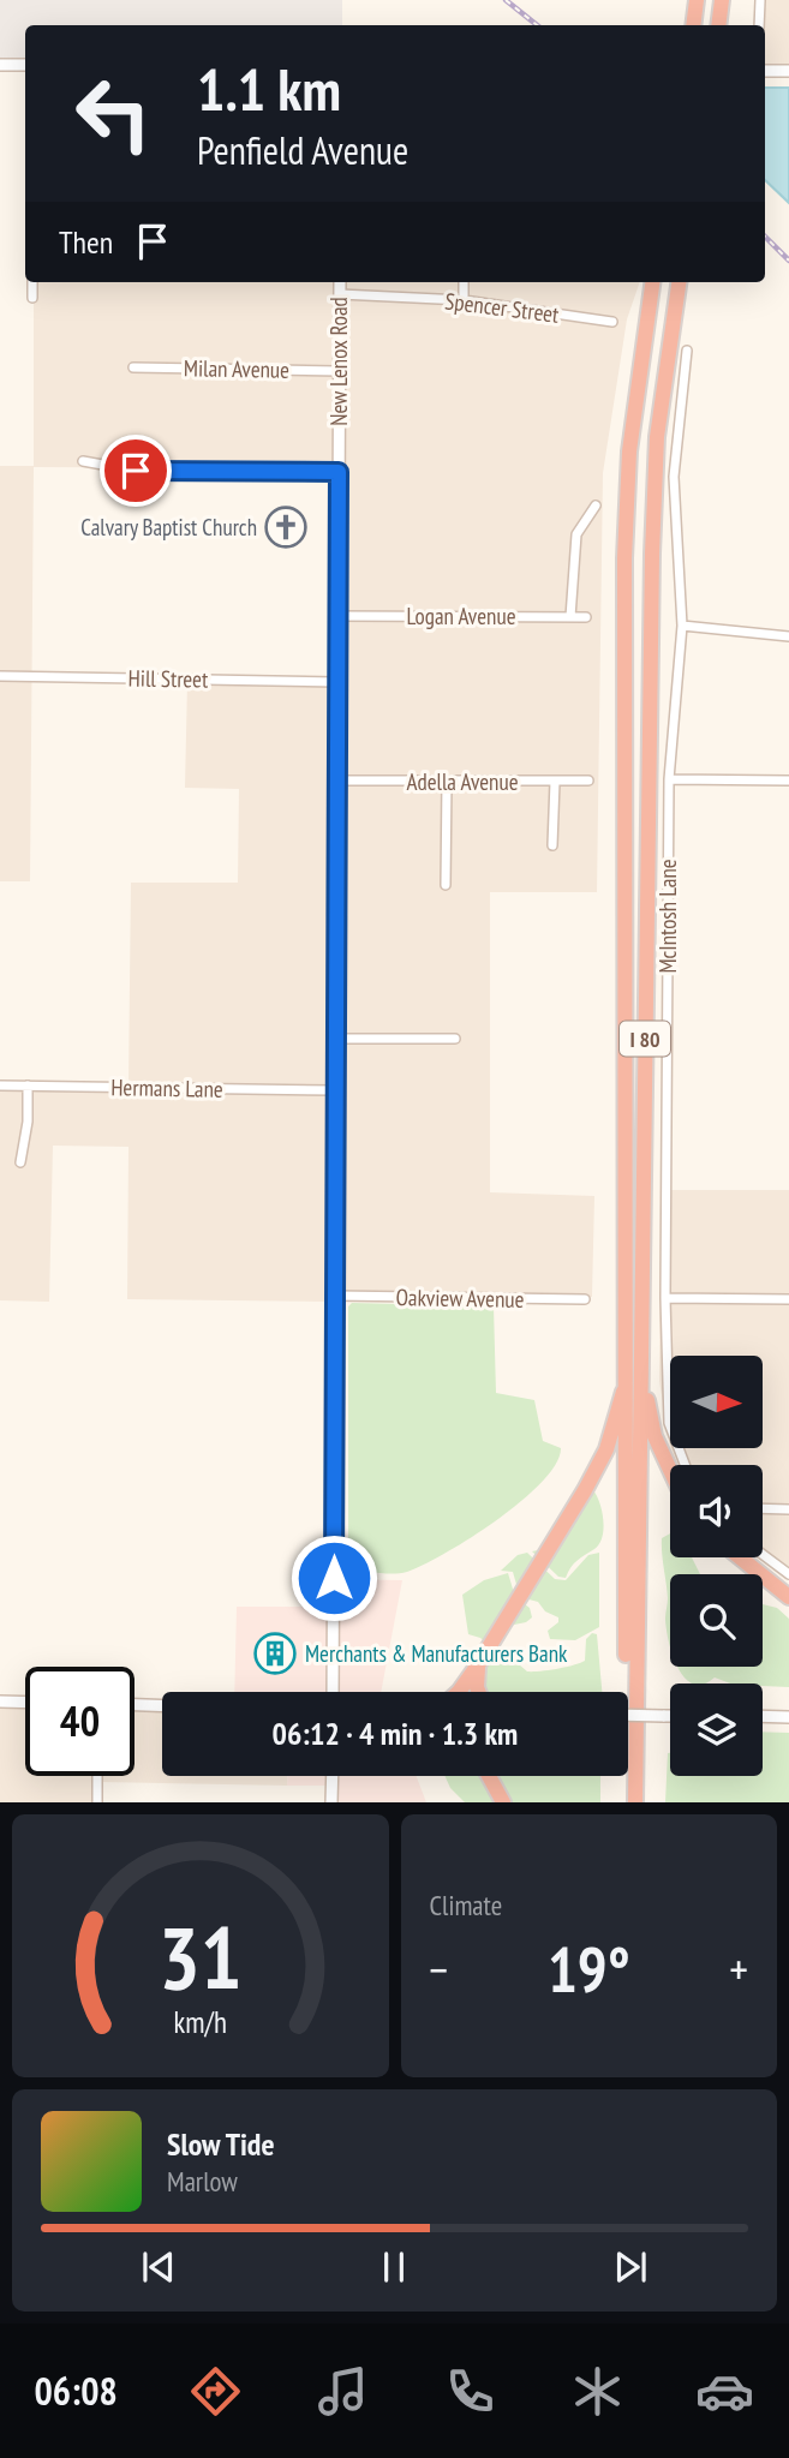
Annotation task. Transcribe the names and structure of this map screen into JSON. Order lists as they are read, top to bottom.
{
  "streets": {
    "highway": ["I 80"],
    "street": [
      "Spencer Street",
      "New Lenox Road",
      "Milan Avenue",
      "Logan Avenue",
      "Hill Street",
      "Adella Avenue",
      "McIntosh Lane",
      "Hermans Lane",
      "Oakview Avenue"
    ]
  },
  "crossings": [
    ["Spencer Street", "New Lenox Road"],
    ["New Lenox Road", "Milan Avenue"],
    ["New Lenox Road", "Logan Avenue"],
    ["New Lenox Road", "Hill Street"],
    ["New Lenox Road", "Adella Avenue"],
    ["New Lenox Road", "Hermans Lane"],
    ["New Lenox Road", "Oakview Avenue"]
  ],
  "places": {
    "church": ["Calvary Baptist Church"],
    "building": ["Merchants & Manufacturers Bank"]
  },
  "north": "right",
  "page": {
    "turn": ["1.1 km", "Penfield Avenue"],
    "then": "Then",
    "limit": "40",
    "trip": "06:12 · 4 min · 1.3 km",
    "tile": "Climate",
    "heat": ["−", "19°", "+"],
    "song": ["Slow Tide", "Marlow"],
    "tabs": "06:08",
    "gauge": ["31", "km/h"]
  }
}
